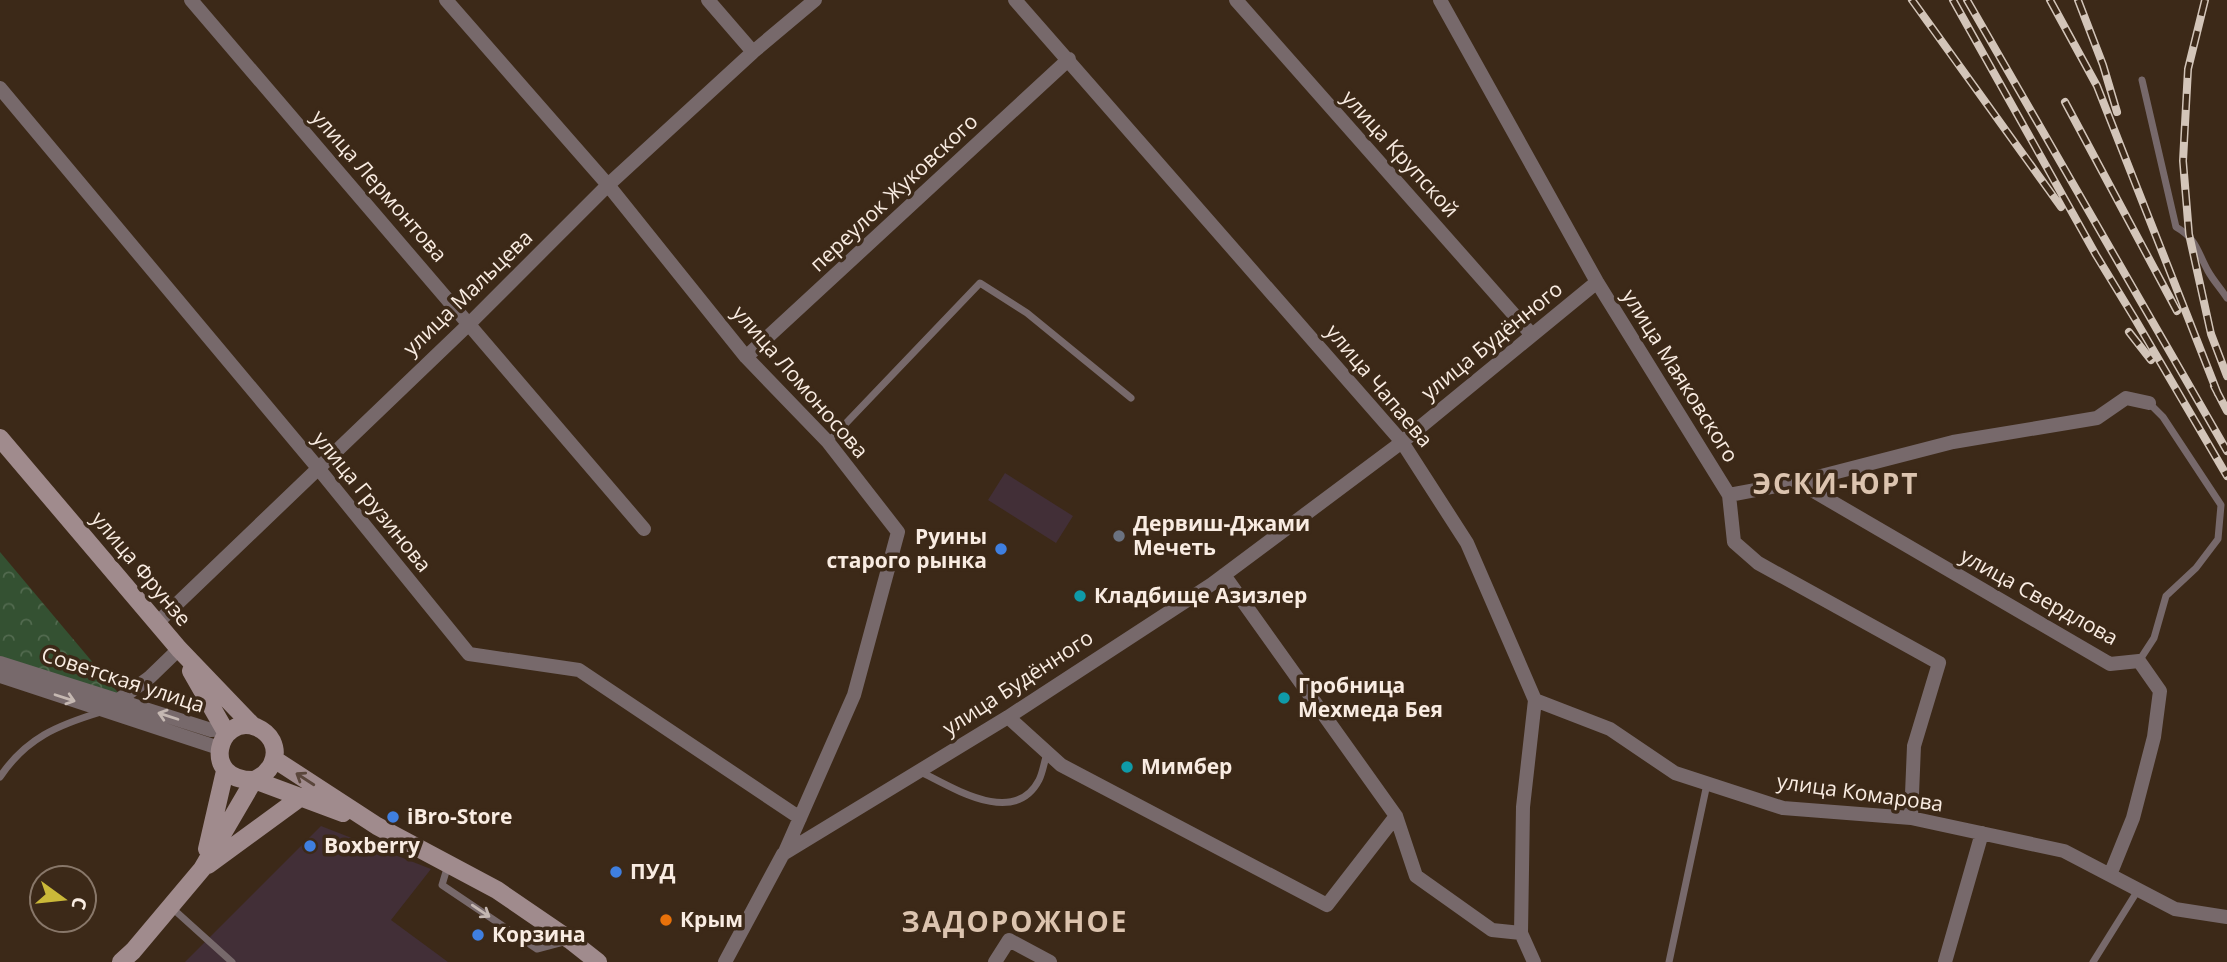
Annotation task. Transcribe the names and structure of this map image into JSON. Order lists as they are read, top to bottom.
{
  "streets": {
    "main road": ["улица Фрунзе"],
    "street": [
      "улица Крупской",
      "улица Лермонтова",
      "переулок Жуковского",
      "улица Мальцева",
      "улица Будённого",
      "улица Маяковского",
      "улица Ломоносова",
      "улица Чапаева",
      "улица Грузинова",
      "улица Свердлова",
      "Советская улица",
      "улица Комарова"
    ]
  },
  "crossings": [
    ["улица Крупской", "улица Будённого"],
    ["улица Лермонтова", "улица Мальцева"],
    ["переулок Жуковского", "улица Ломоносова"],
    ["переулок Жуковского", "улица Чапаева"],
    ["улица Мальцева", "улица Ломоносова"],
    ["улица Мальцева", "улица Грузинова"],
    ["улица Мальцева", "улица Фрунзе"],
    ["улица Будённого", "улица Маяковского"],
    ["улица Будённого", "улица Ломоносова"],
    ["улица Будённого", "улица Чапаева"],
    ["улица Маяковского", "улица Комарова"],
    ["улица Ломоносова", "улица Грузинова"],
    ["улица Чапаева", "улица Комарова"],
    ["улица Фрунзе", "Советская улица"],
    ["улица Свердлова", "улица Комарова"]
  ],
  "districts": ["ЭСКИ-ЮРТ", "ЗАДОРОЖНОЕ"],
  "places": [
    "Дервиш-Джами Мечеть",
    "Руины старого рынка",
    "Кладбище Азизлер",
    "Гробница Мехмеда Бея",
    "Мимбер",
    "iBro-Store",
    "Boxberry",
    "ПУД",
    "Крым",
    "Корзина"
  ],
  "north": "right"
}
